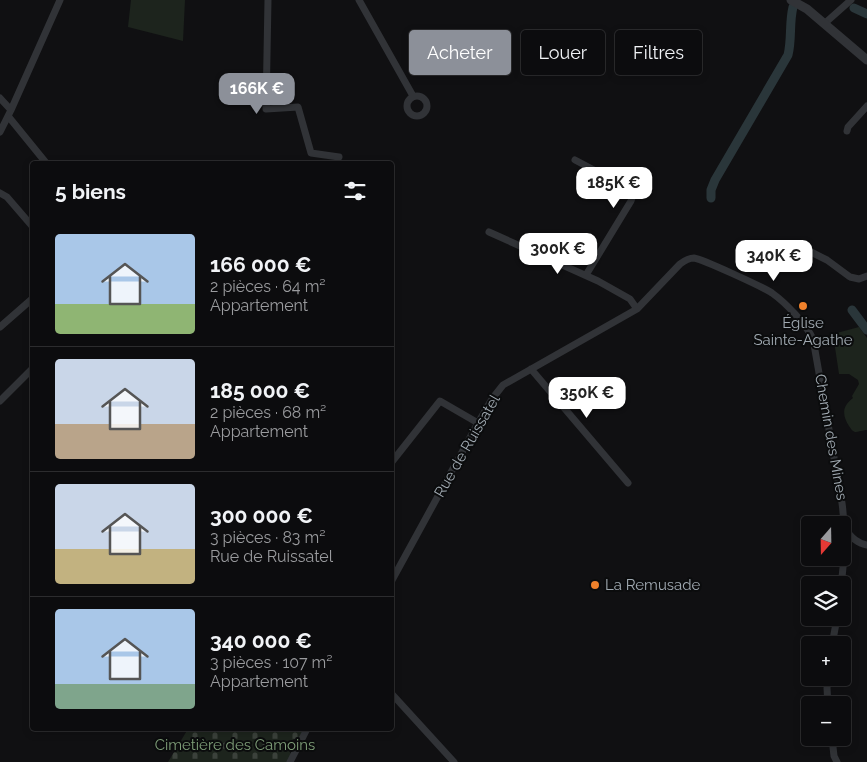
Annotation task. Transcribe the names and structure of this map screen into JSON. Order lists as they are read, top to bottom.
{
  "streets": {
    "street": ["Chemin des Mines", "Rue de Ruissatel"]
  },
  "crossings": [
    ["Chemin des Mines", "Rue de Ruissatel"]
  ],
  "parks": ["Cimetière des Camoins"],
  "places": ["Église Sainte-Agathe", "La Remusade"],
  "north": "bottom",
  "page": {
    "chip": ["Acheter", "Louer", "Filtres"],
    "price": [
      "166K €",
      "185K €",
      "300K €",
      "340K €",
      "350K €"
    ],
    "heading": "5 biens",
    "list": [
      {
        "name": "166 000 €",
        "note": "2 pièces · 64 m² · Appartement"
      },
      {
        "name": "185 000 €",
        "note": "2 pièces · 68 m² · Appartement"
      },
      {
        "name": "300 000 €",
        "note": "3 pièces · 83 m² · Rue de Ruissatel"
      },
      {
        "name": "340 000 €",
        "note": "3 pièces · 107 m² · Appartement"
      }
    ],
    "map_buttons": ["+", "−"]
  }
}
